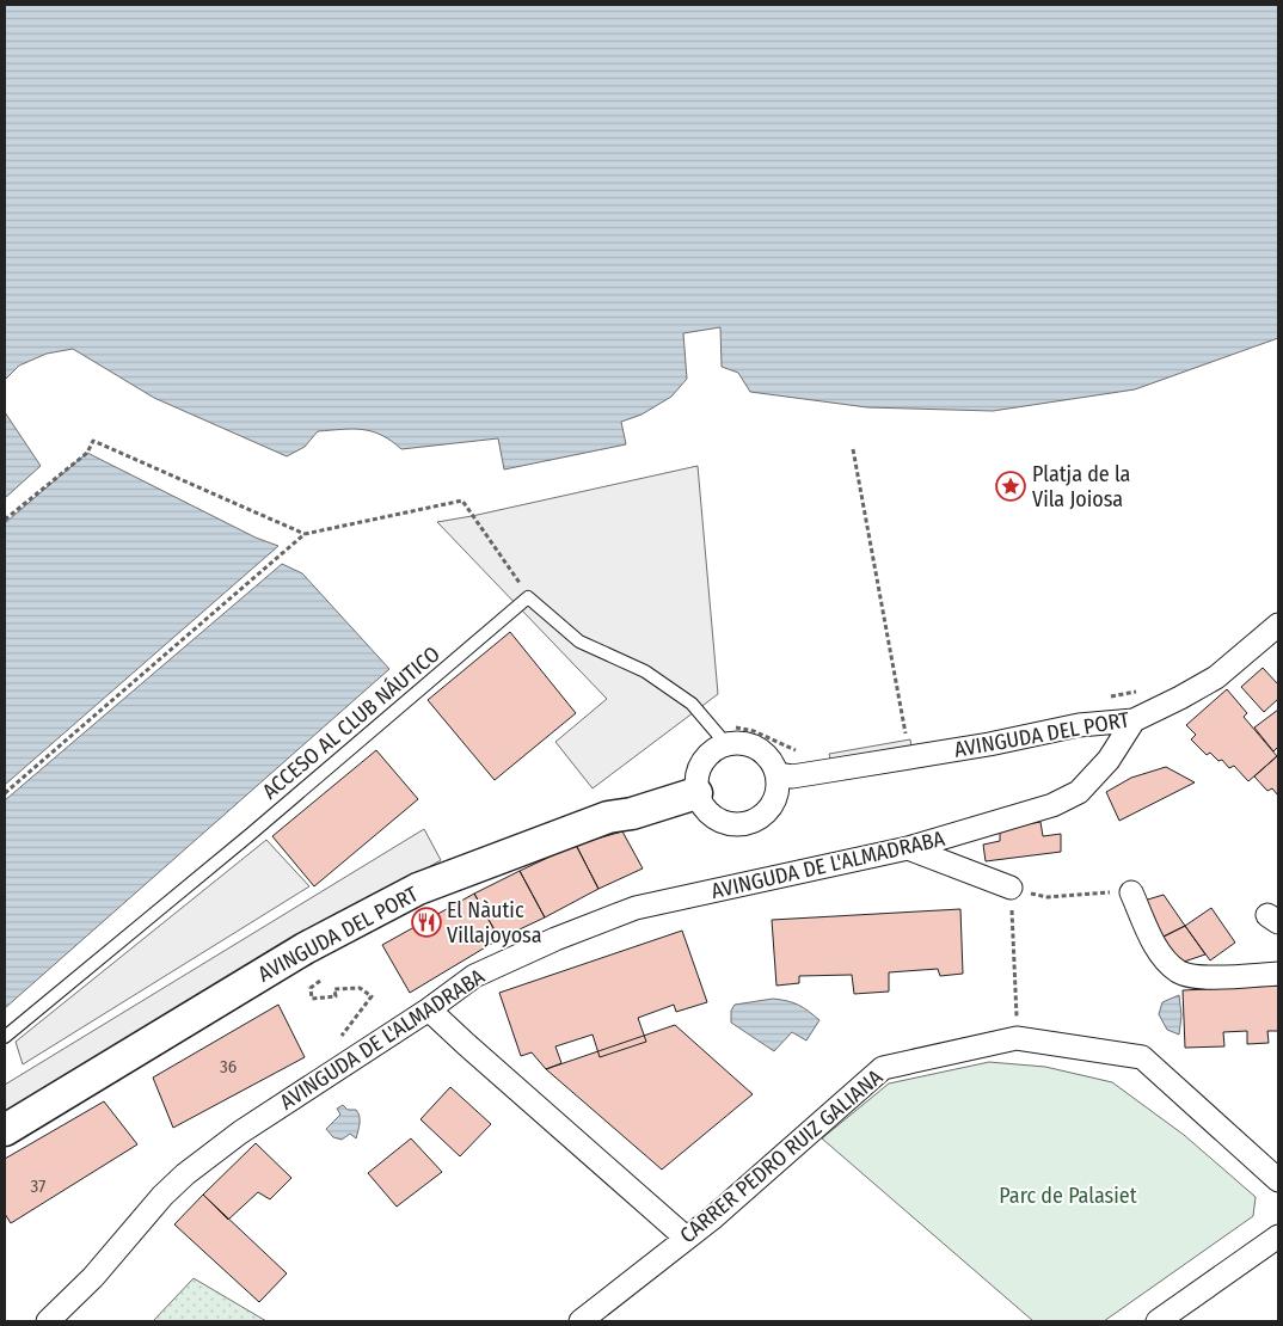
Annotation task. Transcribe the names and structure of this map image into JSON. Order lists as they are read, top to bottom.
{
  "streets": {
    "street": ["AVINGUDA DEL PORT", "AVINGUDA DE L'ALMADRABA", "CARRER PEDRO RUIZ GALIANA"],
    "lane": ["ACCESO AL CLUB NÁUTICO"]
  },
  "crossings": [
    ["AVINGUDA DEL PORT", "AVINGUDA DE L'ALMADRABA"]
  ],
  "parks": ["Parc de Palasiet"],
  "places": {
    "place": ["Platja de la Vila Joiosa"],
    "restaurant": ["El Nàutic Villajoyosa"]
  },
  "house_numbers": ["36", "37"]
}
